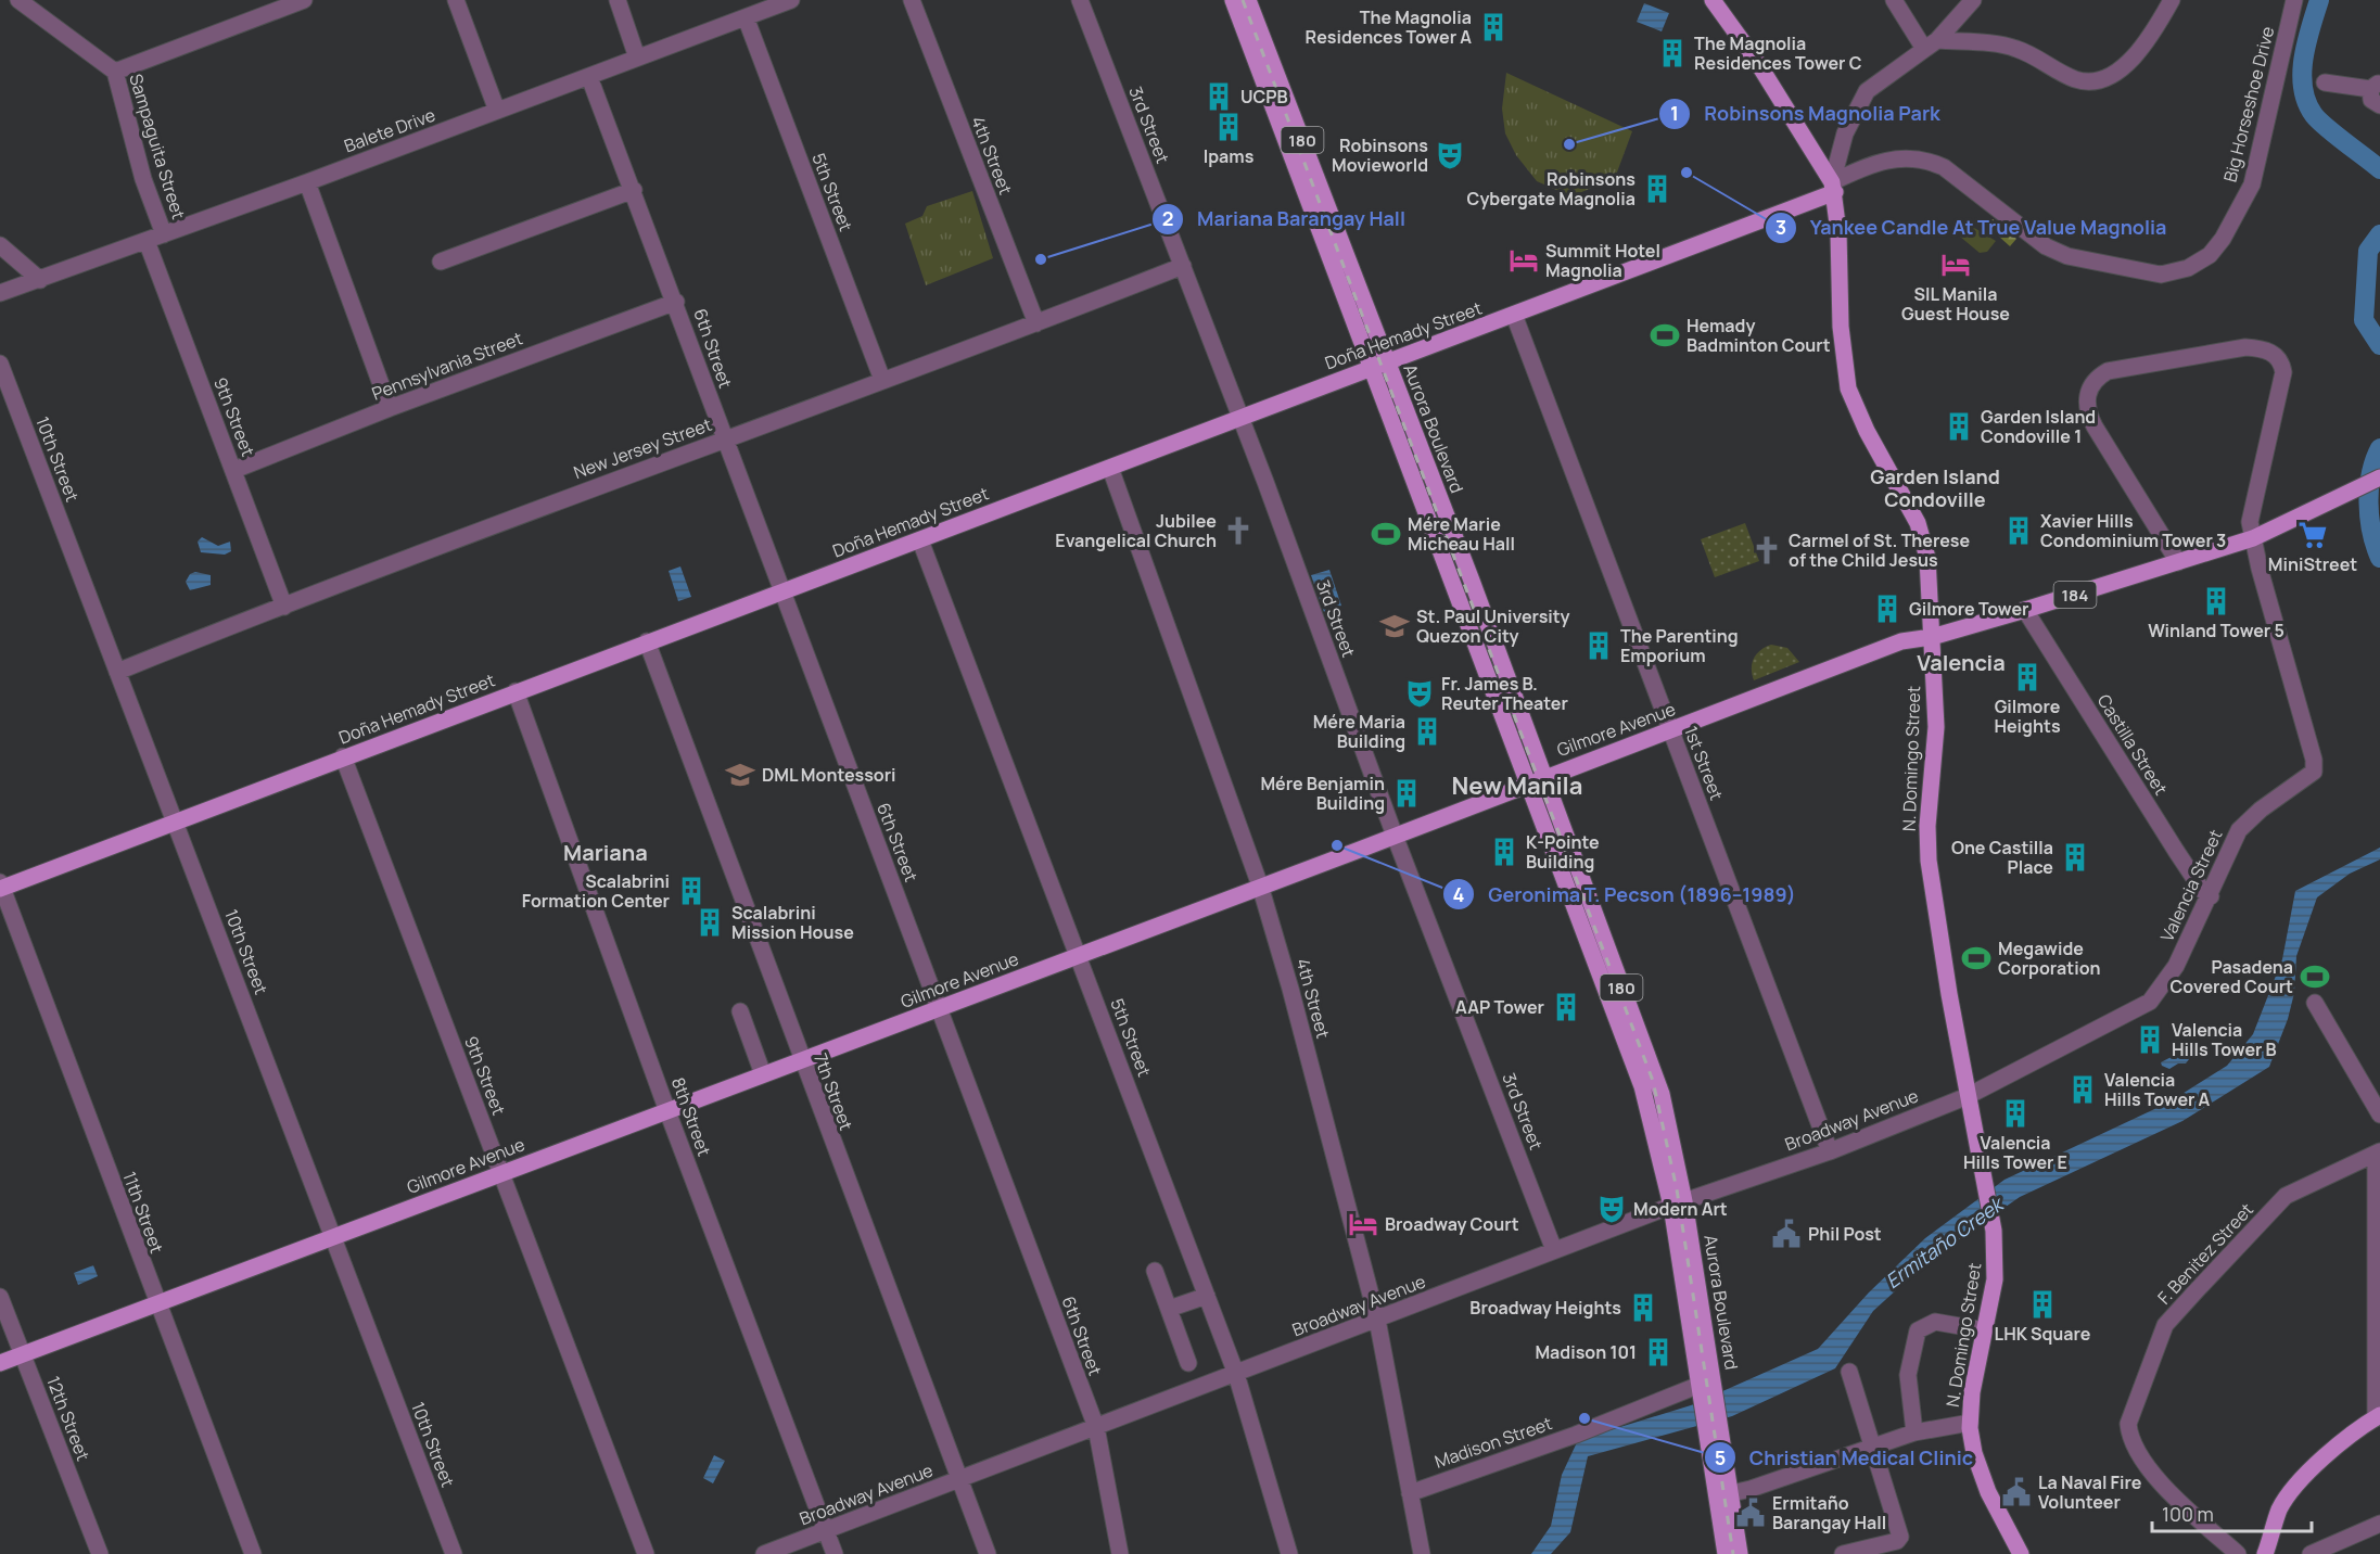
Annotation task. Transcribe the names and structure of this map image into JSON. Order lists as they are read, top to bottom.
{
  "streets": {
    "main road": [
      "180",
      "Doña Hemady Street",
      "Aurora Boulevard",
      "184",
      "Gilmore Avenue",
      "N. Domingo Street"
    ],
    "street": [
      "Big Horseshoe Drive",
      "3rd Street",
      "Balete Drive",
      "Sampaguita Street",
      "4th Street",
      "5th Street",
      "6th Street",
      "Pennsylvania Street",
      "9th Street",
      "New Jersey Street",
      "10th Street",
      "Castilla Street",
      "1st Street",
      "Valencia Street",
      "7th Street",
      "8th Street",
      "Broadway Avenue",
      "11th Street",
      "F. Benitez Street",
      "12th Street",
      "Madison Street"
    ]
  },
  "crossings": [
    ["Big Horseshoe Drive", "Doña Hemady Street"],
    ["Big Horseshoe Drive", "N. Domingo Street"],
    ["3rd Street", "Doña Hemady Street"],
    ["3rd Street", "New Jersey Street"],
    ["3rd Street", "Gilmore Avenue"],
    ["3rd Street", "Broadway Avenue"],
    ["Balete Drive", "Sampaguita Street"],
    ["Balete Drive", "5th Street"],
    ["Balete Drive", "6th Street"],
    ["Balete Drive", "9th Street"],
    ["4th Street", "Doña Hemady Street"],
    ["4th Street", "New Jersey Street"],
    ["4th Street", "Gilmore Avenue"],
    ["4th Street", "Broadway Avenue"],
    ["4th Street", "Madison Street"],
    ["5th Street", "Doña Hemady Street"],
    ["5th Street", "New Jersey Street"],
    ["5th Street", "Gilmore Avenue"],
    ["5th Street", "Broadway Avenue"],
    ["Doña Hemady Street", "6th Street"],
    ["Doña Hemady Street", "9th Street"],
    ["Doña Hemady Street", "Aurora Boulevard"],
    ["Doña Hemady Street", "10th Street"],
    ["Doña Hemady Street", "N. Domingo Street"],
    ["Doña Hemady Street", "1st Street"],
    ["Doña Hemady Street", "7th Street"],
    ["Doña Hemady Street", "8th Street"],
    ["Doña Hemady Street", "11th Street"],
    ["6th Street", "Pennsylvania Street"],
    ["6th Street", "New Jersey Street"],
    ["6th Street", "Gilmore Avenue"],
    ["6th Street", "Broadway Avenue"],
    ["Pennsylvania Street", "9th Street"],
    ["9th Street", "New Jersey Street"],
    ["9th Street", "Gilmore Avenue"],
    ["Aurora Boulevard", "Gilmore Avenue"],
    ["Aurora Boulevard", "Broadway Avenue"],
    ["Aurora Boulevard", "Madison Street"],
    ["New Jersey Street", "10th Street"],
    ["10th Street", "Gilmore Avenue"],
    ["184", "Gilmore Avenue"],
    ["184", "Castilla Street"],
    ["184", "N. Domingo Street"],
    ["184", "Valencia Street"],
    ["Gilmore Avenue", "N. Domingo Street"],
    ["Gilmore Avenue", "1st Street"],
    ["Gilmore Avenue", "7th Street"],
    ["Gilmore Avenue", "8th Street"],
    ["Gilmore Avenue", "11th Street"],
    ["Gilmore Avenue", "12th Street"],
    ["Castilla Street", "Valencia Street"],
    ["N. Domingo Street", "Valencia Street"],
    ["N. Domingo Street", "Broadway Avenue"],
    ["1st Street", "Broadway Avenue"],
    ["Valencia Street", "Broadway Avenue"],
    ["7th Street", "Broadway Avenue"],
    ["8th Street", "Broadway Avenue"]
  ],
  "districts": [
    "Garden Island Condoville",
    "Valencia",
    "New Manila",
    "Mariana"
  ],
  "water": ["Ermitaño Creek"],
  "places": {
    "building": [
      "The Magnolia Residences Tower A",
      "The Magnolia Residences Tower C",
      "UCPB",
      "Ipams",
      "Robinsons Cybergate Magnolia",
      "Garden Island Condoville 1",
      "Xavier Hills Condominium Tower 3",
      "Winland Tower 5",
      "Gilmore Tower",
      "The Parenting Emporium",
      "Gilmore Heights",
      "Mére Maria Building",
      "Mére Benjamin Building",
      "K-Pointe Building",
      "One Castilla Place",
      "Scalabrini Formation Center",
      "Scalabrini Mission House",
      "AAP Tower",
      "Valencia Hills Tower B",
      "Valencia Hills Tower A",
      "Valencia Hills Tower E",
      "LHK Square",
      "Broadway Heights",
      "Madison 101"
    ],
    "other": [
      "Robinsons Magnolia Park",
      "Yankee Candle At True Value Magnolia",
      "Mariana Barangay Hall",
      "Geronima T. Pecson (1896–1989)",
      "Christian Medical Clinic"
    ],
    "theatre": ["Robinsons Movieworld", "Fr. James B. Reuter Theater", "Modern Art"],
    "hotel": ["Summit Hotel Magnolia", "SIL Manila Guest House", "Broadway Court"],
    "sports": [
      "Hemady Badminton Court",
      "Mére Marie Micheau Hall",
      "Megawide Corporation",
      "Pasadena Covered Court"
    ],
    "church": ["Jubilee Evangelical Church", "Carmel of St. Therese of the Child Jesus"],
    "supermarket": ["MiniStreet"],
    "school or university": ["St. Paul University Quezon City", "DML Montessori"],
    "public building": ["Phil Post", "La Naval Fire Volunteer", "Ermitaño Barangay Hall"]
  },
  "scale_bar": "100 m"
}
